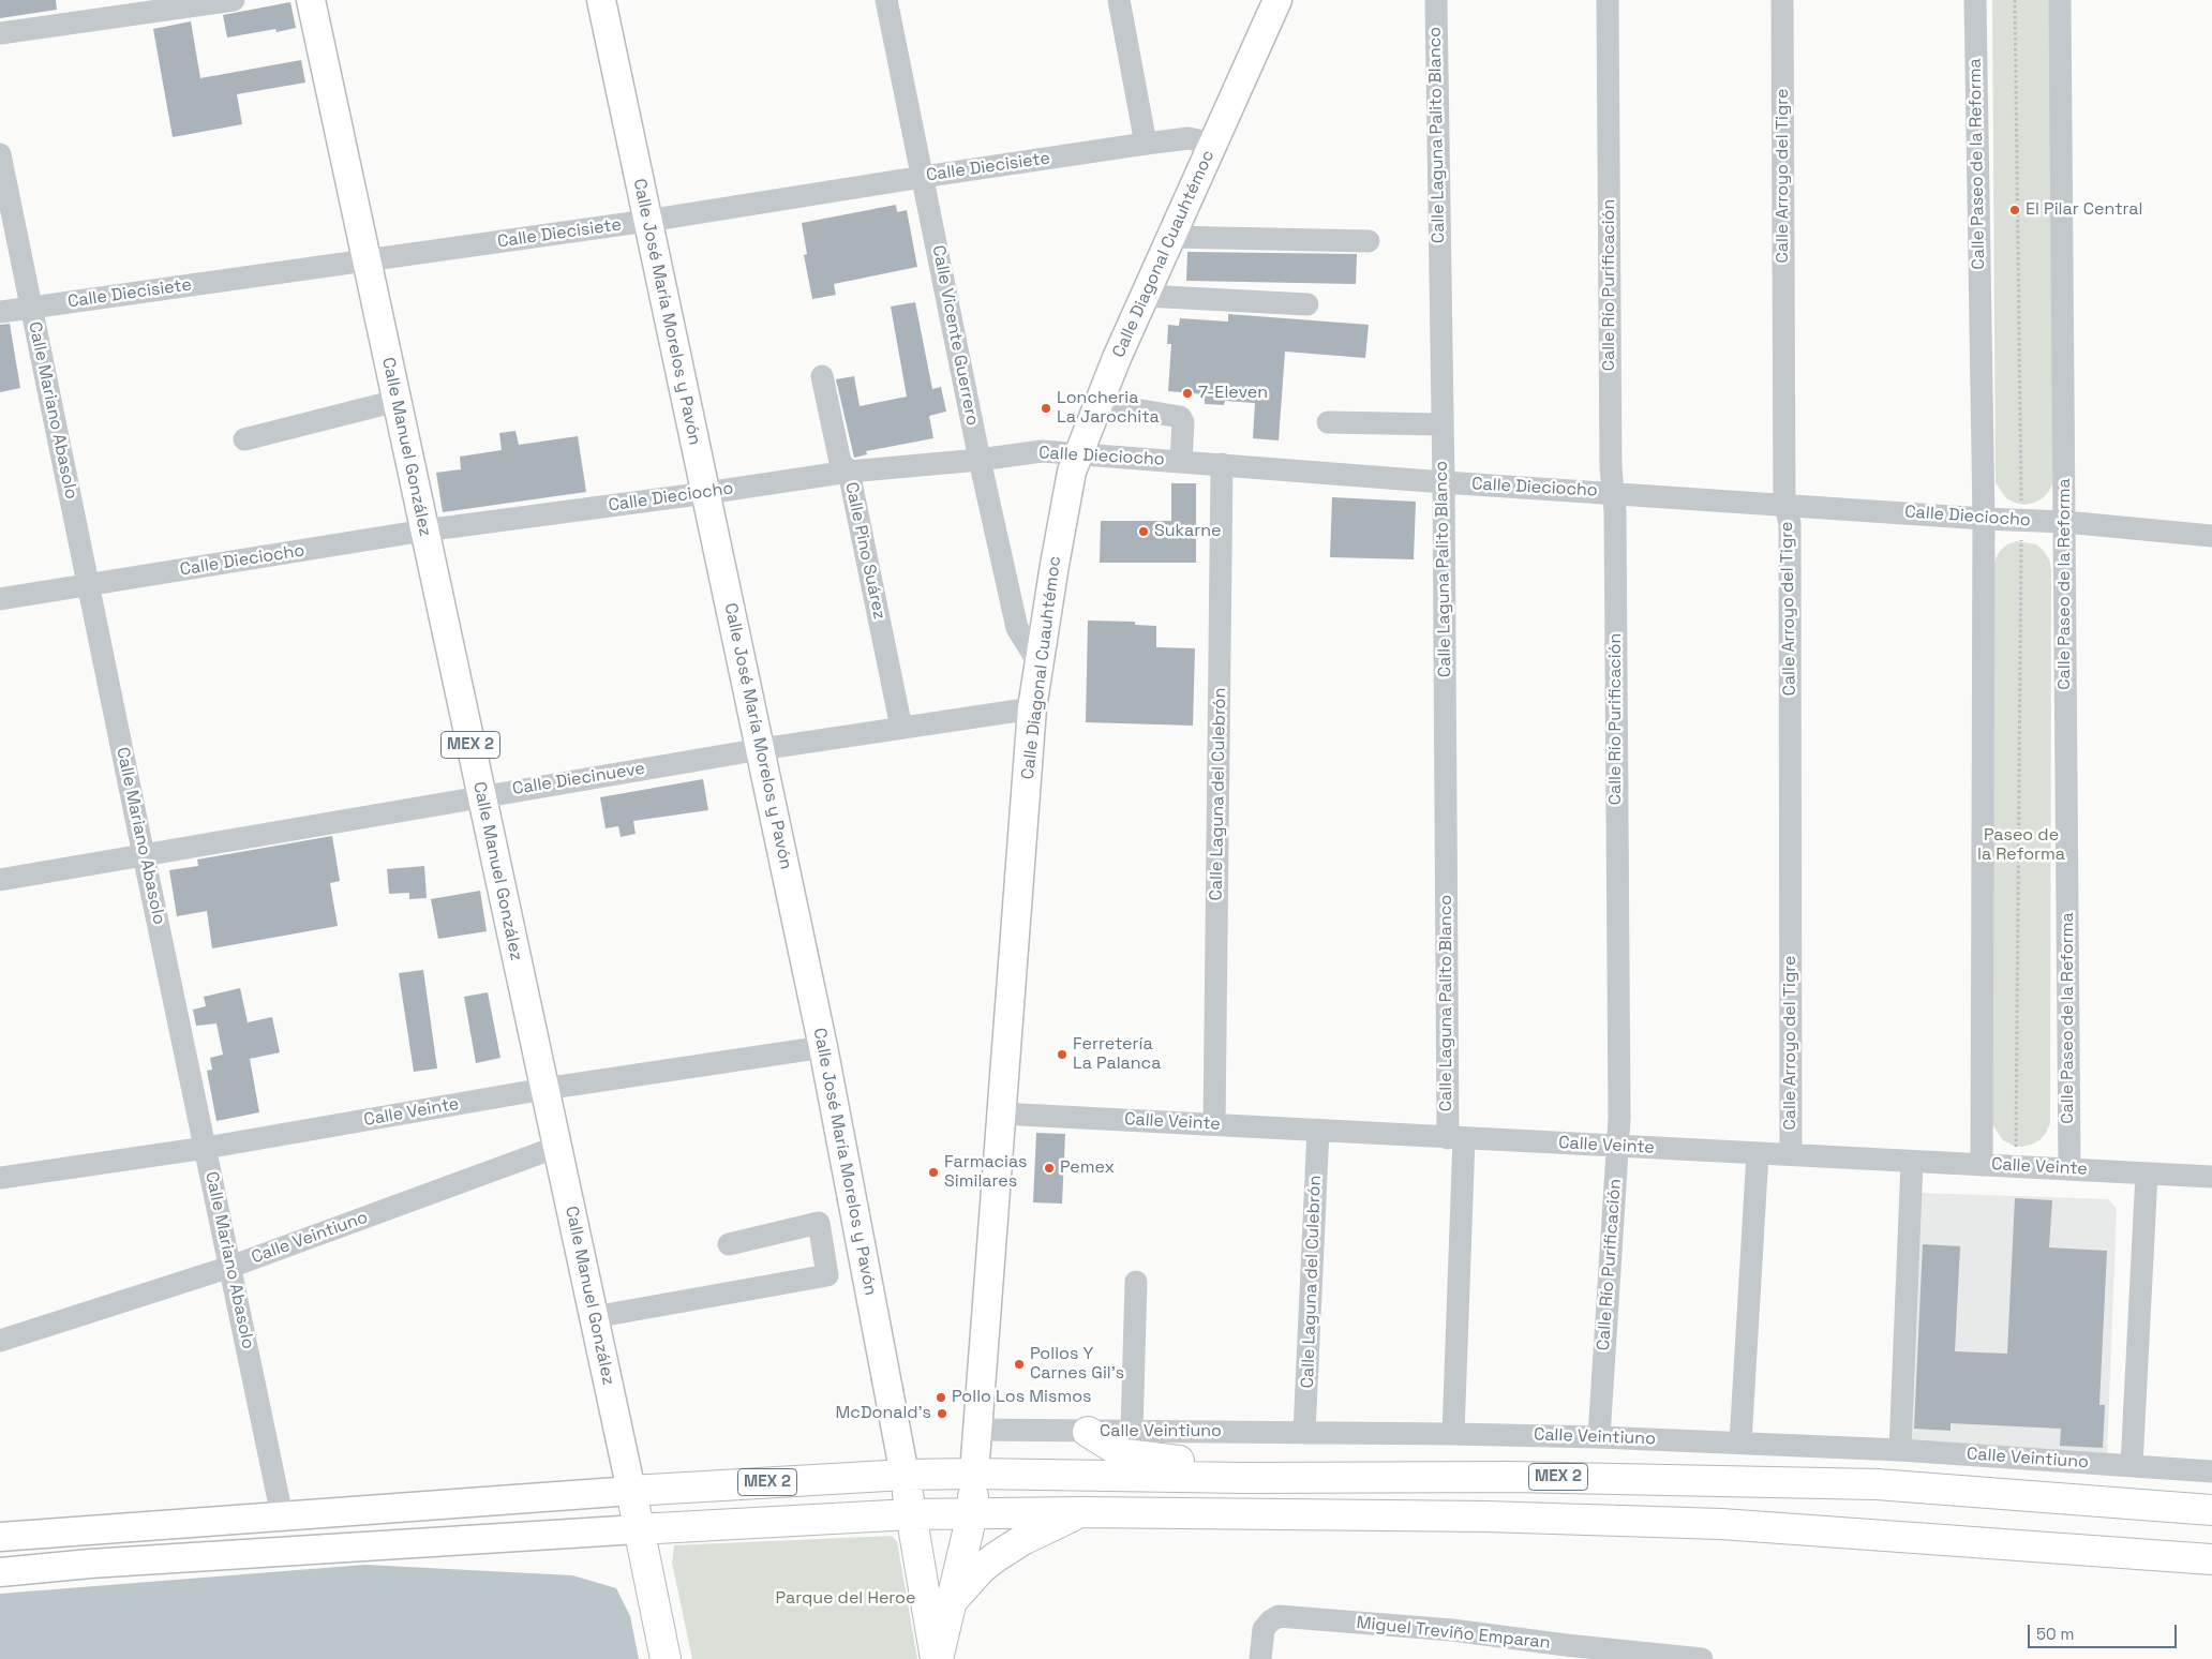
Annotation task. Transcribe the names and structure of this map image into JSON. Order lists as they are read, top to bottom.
{
  "streets": {
    "highway": ["MEX 2"],
    "main road": ["Calle Diagonal Cuauhtémoc", "Calle José María Morelos y Pavón", "Calle Manuel González"],
    "street": [
      "Calle Laguna Palito Blanco",
      "Calle Paseo de la Reforma",
      "Calle Diecisiete",
      "Calle Arroyo del Tigre",
      "Calle Río Purificación",
      "Calle Vicente Guerrero",
      "Calle Mariano Abasolo",
      "Calle Dieciocho",
      "Calle Pino Suárez",
      "Calle Diecinueve",
      "Calle Laguna del Culebrón",
      "Calle Veinte",
      "Calle Veintiuno",
      "Miguel Treviño Emparan"
    ]
  },
  "crossings": [
    ["Calle Laguna Palito Blanco", "Calle Dieciocho"],
    ["Calle Laguna Palito Blanco", "Calle Veinte"],
    ["Calle Laguna Palito Blanco", "Calle Veintiuno"],
    ["Calle Paseo de la Reforma", "Calle Dieciocho"],
    ["Calle Paseo de la Reforma", "Calle Veinte"],
    ["Calle Diecisiete", "Calle Diagonal Cuauhtémoc"],
    ["Calle Diecisiete", "Calle José María Morelos y Pavón"],
    ["Calle Diecisiete", "Calle Vicente Guerrero"],
    ["Calle Diecisiete", "Calle Mariano Abasolo"],
    ["Calle Diecisiete", "Calle Manuel González"],
    ["Calle Arroyo del Tigre", "Calle Dieciocho"],
    ["Calle Arroyo del Tigre", "Calle Veinte"],
    ["Calle Diagonal Cuauhtémoc", "Calle Vicente Guerrero"],
    ["Calle Diagonal Cuauhtémoc", "Calle Dieciocho"],
    ["Calle Diagonal Cuauhtémoc", "MEX 2"],
    ["Calle Diagonal Cuauhtémoc", "Calle Diecinueve"],
    ["Calle Diagonal Cuauhtémoc", "Calle Veinte"],
    ["Calle Diagonal Cuauhtémoc", "Calle Veintiuno"],
    ["Calle Río Purificación", "Calle Dieciocho"],
    ["Calle Río Purificación", "Calle Veinte"],
    ["Calle Río Purificación", "Calle Veintiuno"],
    ["Calle José María Morelos y Pavón", "Calle Dieciocho"],
    ["Calle José María Morelos y Pavón", "MEX 2"],
    ["Calle José María Morelos y Pavón", "Calle Diecinueve"],
    ["Calle José María Morelos y Pavón", "Calle Veinte"],
    ["Calle Vicente Guerrero", "Calle Dieciocho"],
    ["Calle Mariano Abasolo", "Calle Dieciocho"],
    ["Calle Mariano Abasolo", "Calle Diecinueve"],
    ["Calle Mariano Abasolo", "Calle Veinte"],
    ["Calle Mariano Abasolo", "Calle Veintiuno"],
    ["Calle Manuel González", "Calle Dieciocho"],
    ["Calle Manuel González", "MEX 2"],
    ["Calle Manuel González", "Calle Diecinueve"],
    ["Calle Manuel González", "Calle Veinte"],
    ["Calle Manuel González", "Calle Veintiuno"],
    ["Calle Dieciocho", "Calle Pino Suárez"],
    ["Calle Dieciocho", "Calle Laguna del Culebrón"],
    ["Calle Pino Suárez", "Calle Diecinueve"],
    ["Calle Laguna del Culebrón", "Calle Veinte"],
    ["Calle Laguna del Culebrón", "Calle Veintiuno"]
  ],
  "parks": ["Paseo de la Reforma", "Parque del Heroe"],
  "places": [
    "El Pilar Central",
    "7-Eleven",
    "Loncheria La Jarochita",
    "Sukarne",
    "Ferretería La Palanca",
    "Pemex",
    "Farmacias Similares",
    "Pollos Y Carnes Gil's",
    "Pollo Los Mismos",
    "McDonald's"
  ],
  "scale_bar": "50 m"
}
